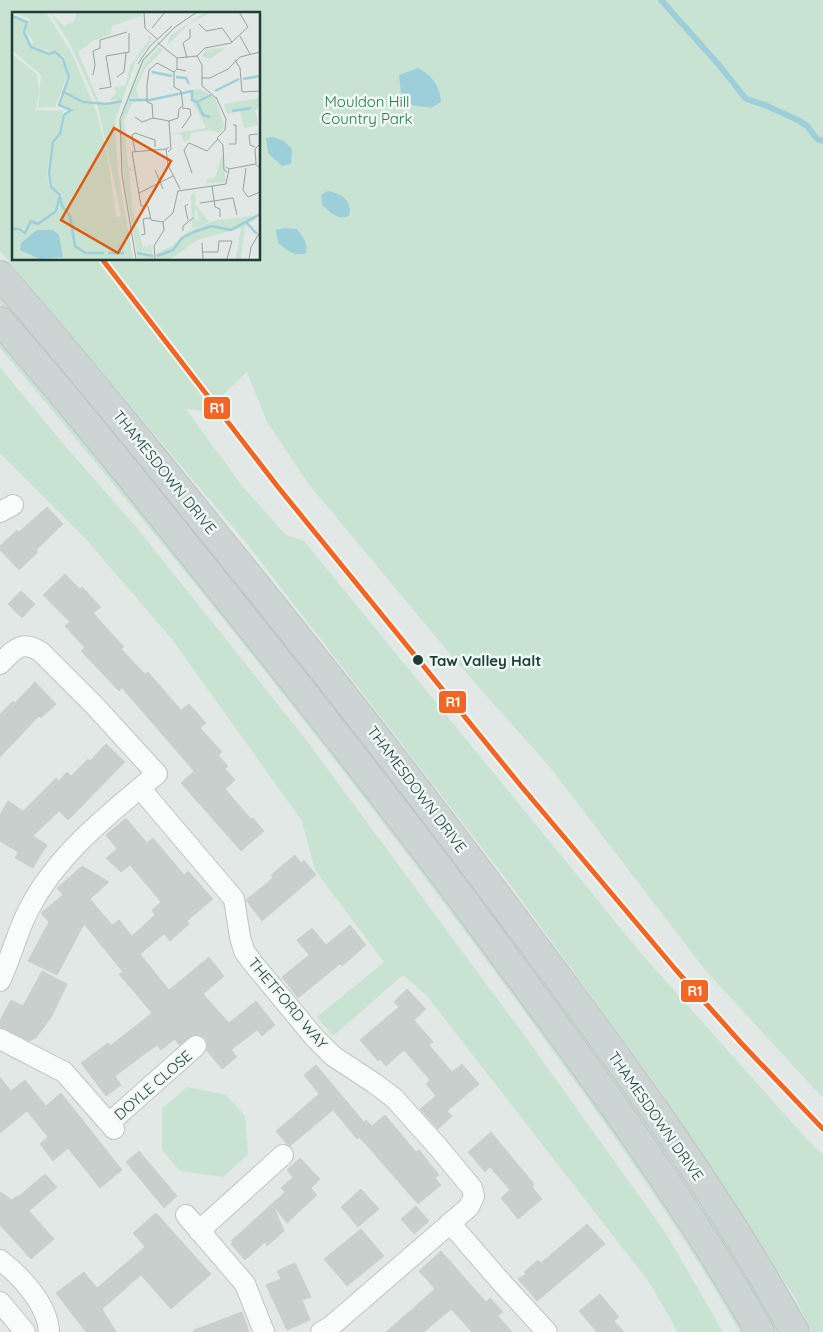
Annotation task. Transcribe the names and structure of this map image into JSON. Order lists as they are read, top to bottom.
{
  "streets": {
    "main road": ["THAMESDOWN DRIVE"],
    "street": ["THETFORD WAY", "DOYLE CLOSE"]
  },
  "parks": ["Mouldon Hill Country Park"],
  "places": ["Taw Valley Halt"],
  "lines": ["transit line R1"]
}
